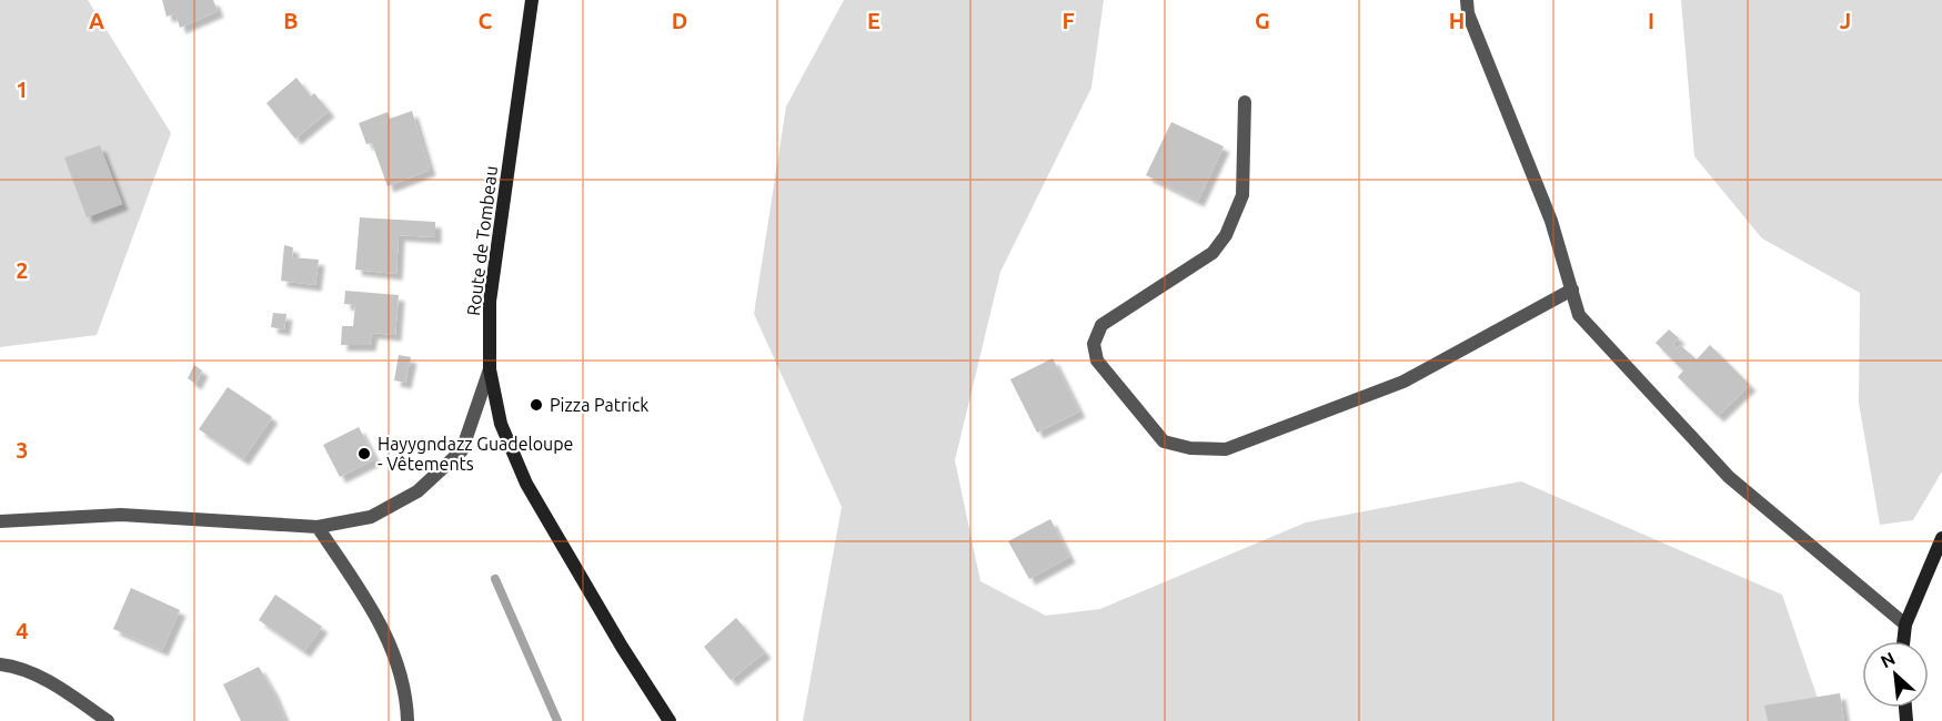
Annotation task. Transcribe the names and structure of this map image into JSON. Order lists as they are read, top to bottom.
{
  "streets": {
    "main road": ["Route de Tombeau"]
  },
  "places": ["Pizza Patrick", "Hayygndazz Guadeloupe - Vêtements"],
  "north": "top left",
  "grid": {
    "columns": [
      "A",
      "B",
      "C",
      "D",
      "E",
      "F",
      "G",
      "H",
      "I",
      "J"
    ],
    "rows": [
      "1",
      "2",
      "3",
      "4"
    ]
  }
}
